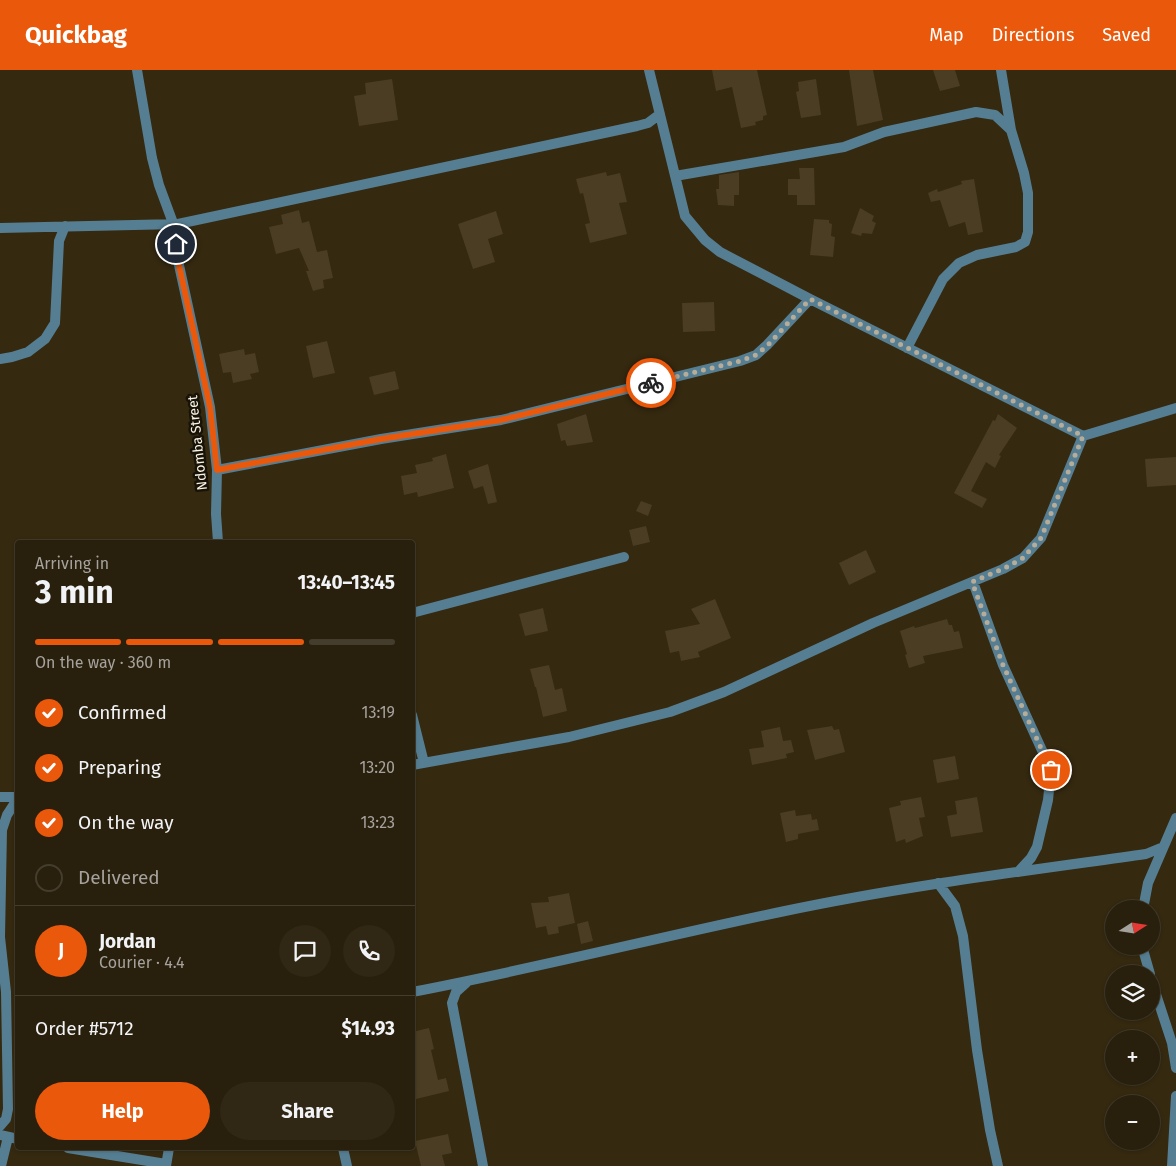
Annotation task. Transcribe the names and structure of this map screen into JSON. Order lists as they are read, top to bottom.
{
  "streets": {
    "street": ["Ndomba Street"]
  },
  "north": "right",
  "page": {
    "header": "Quickbag",
    "nav": ["Map", "Directions", "Saved"],
    "heading": ["3 min", "Arriving in", "13:40–13:45"],
    "panel": [
      "Jordan",
      "Courier · 4.4",
      "Order #5712",
      "$14.93"
    ],
    "bar": "On the way · 360 m",
    "list": [
      ["Confirmed", "13:19"],
      ["Preparing", "13:20"],
      ["On the way", "13:23"],
      "Delivered"
    ],
    "map_buttons": ["+", "−"],
    "round": "J",
    "buttons": ["Help", "Share"]
  }
}
